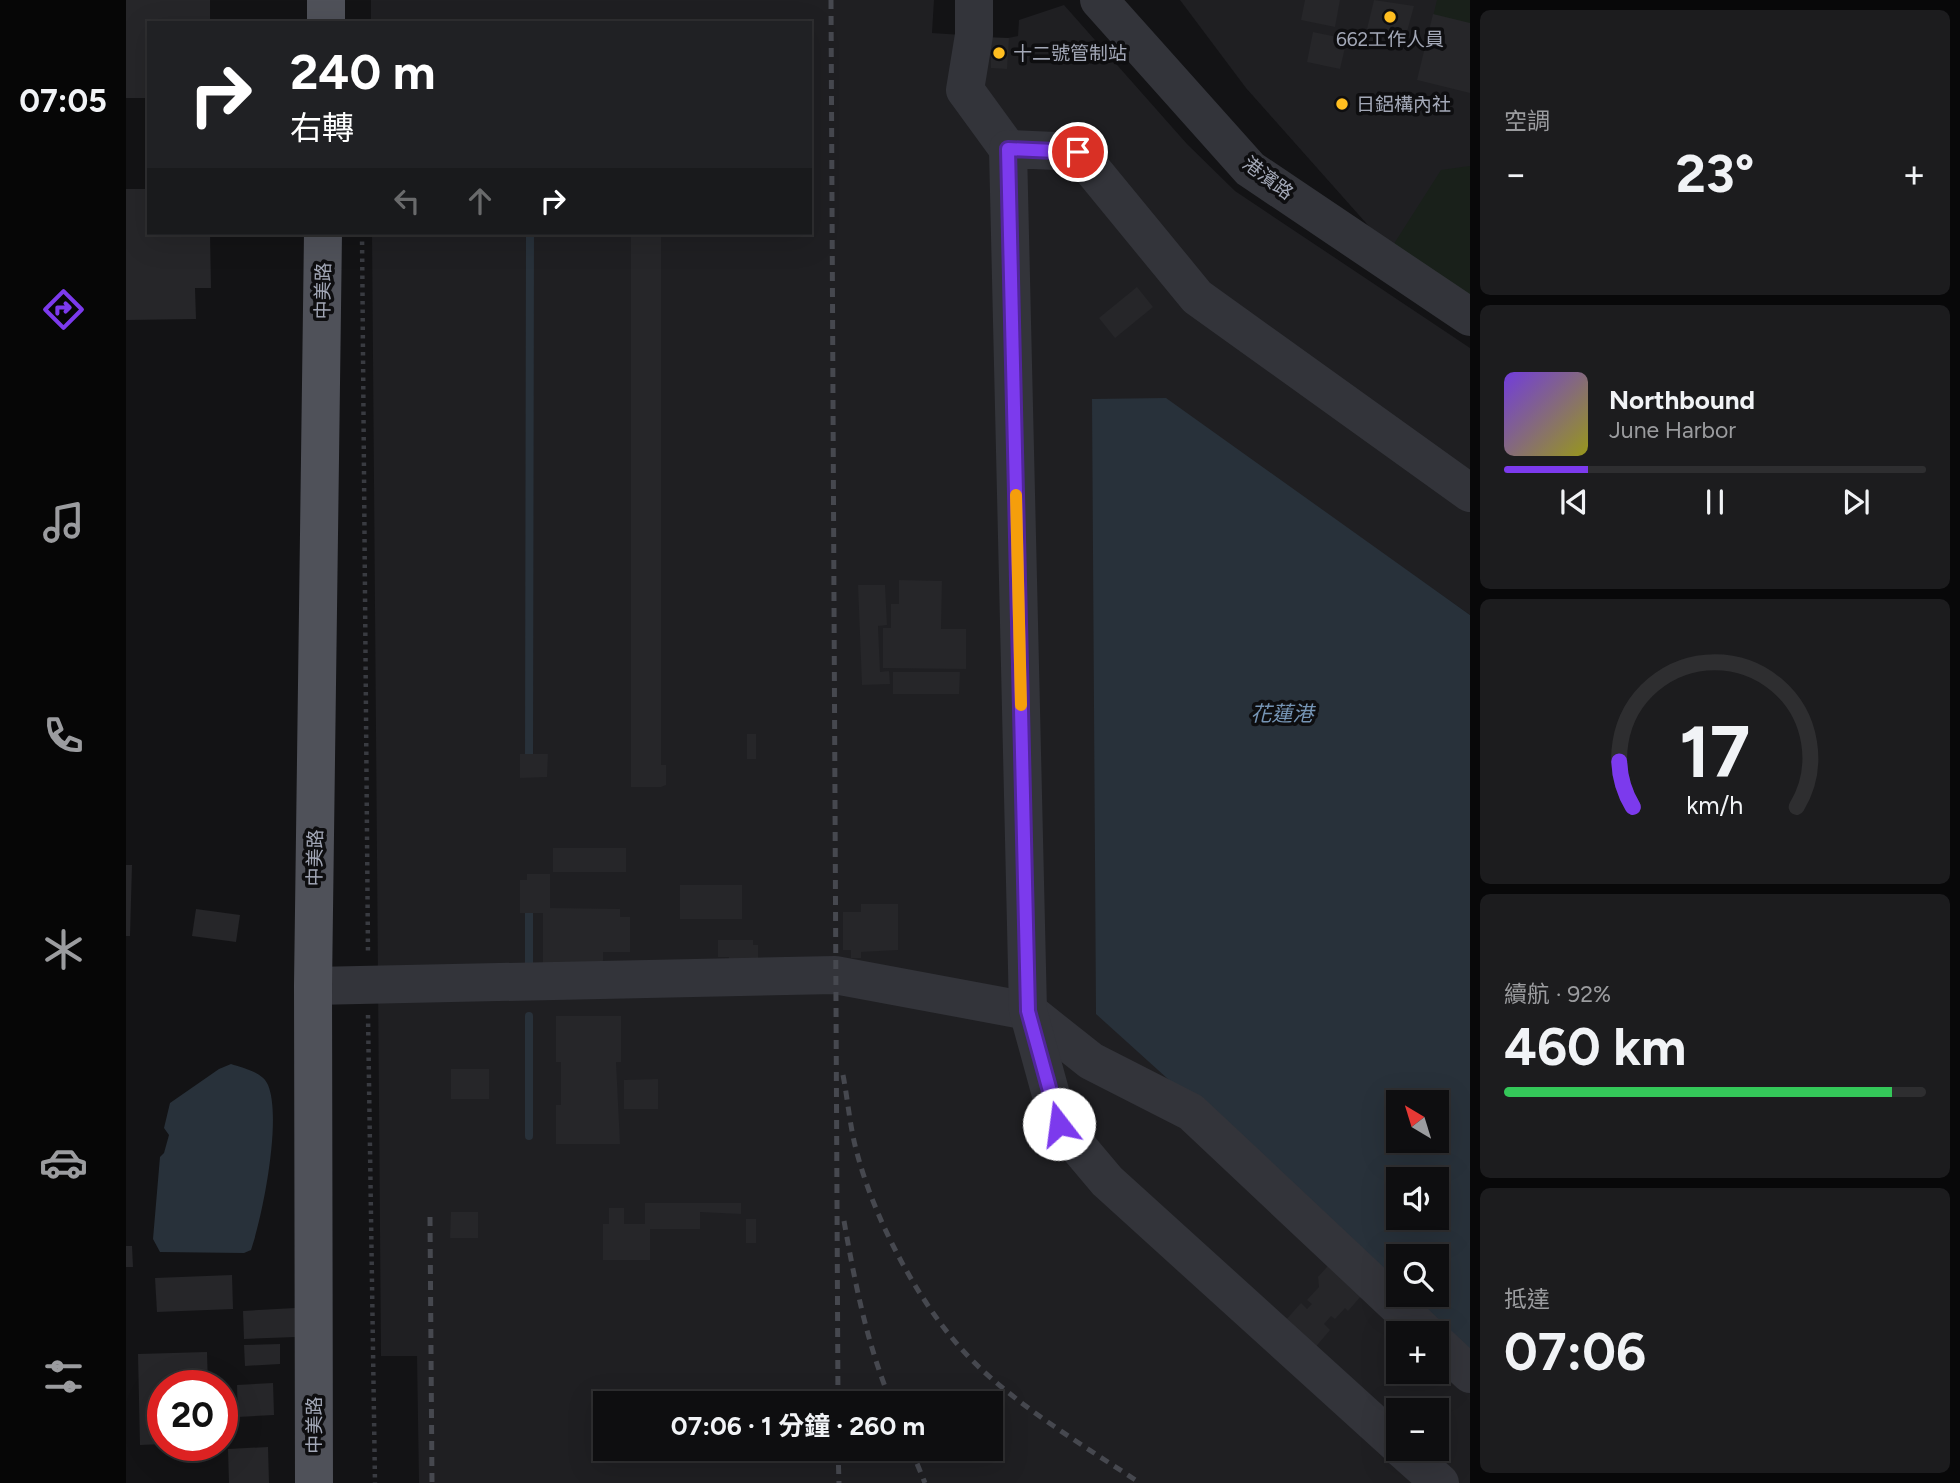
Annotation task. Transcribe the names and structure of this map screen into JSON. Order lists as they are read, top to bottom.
{
  "streets": {
    "main road": ["中美路"],
    "street": ["港濱路"]
  },
  "water": ["花蓮港"],
  "places": ["662工作人員", "十二號管制站", "日鋁構內社"],
  "north": "top left",
  "page": {
    "tabs": "07:05",
    "tile": [
      "空調",
      ["續航 · 92%", "460 km"],
      ["抵達", "07:06"]
    ],
    "turn": ["240 m", "右轉"],
    "heat": ["−", "23°", "+"],
    "song": ["Northbound", "June Harbor"],
    "map_buttons": ["+", "−"],
    "limit": "20",
    "trip": "07:06 · 1 分鐘 · 260 m",
    "gauge": ["17", "km/h"]
  }
}
